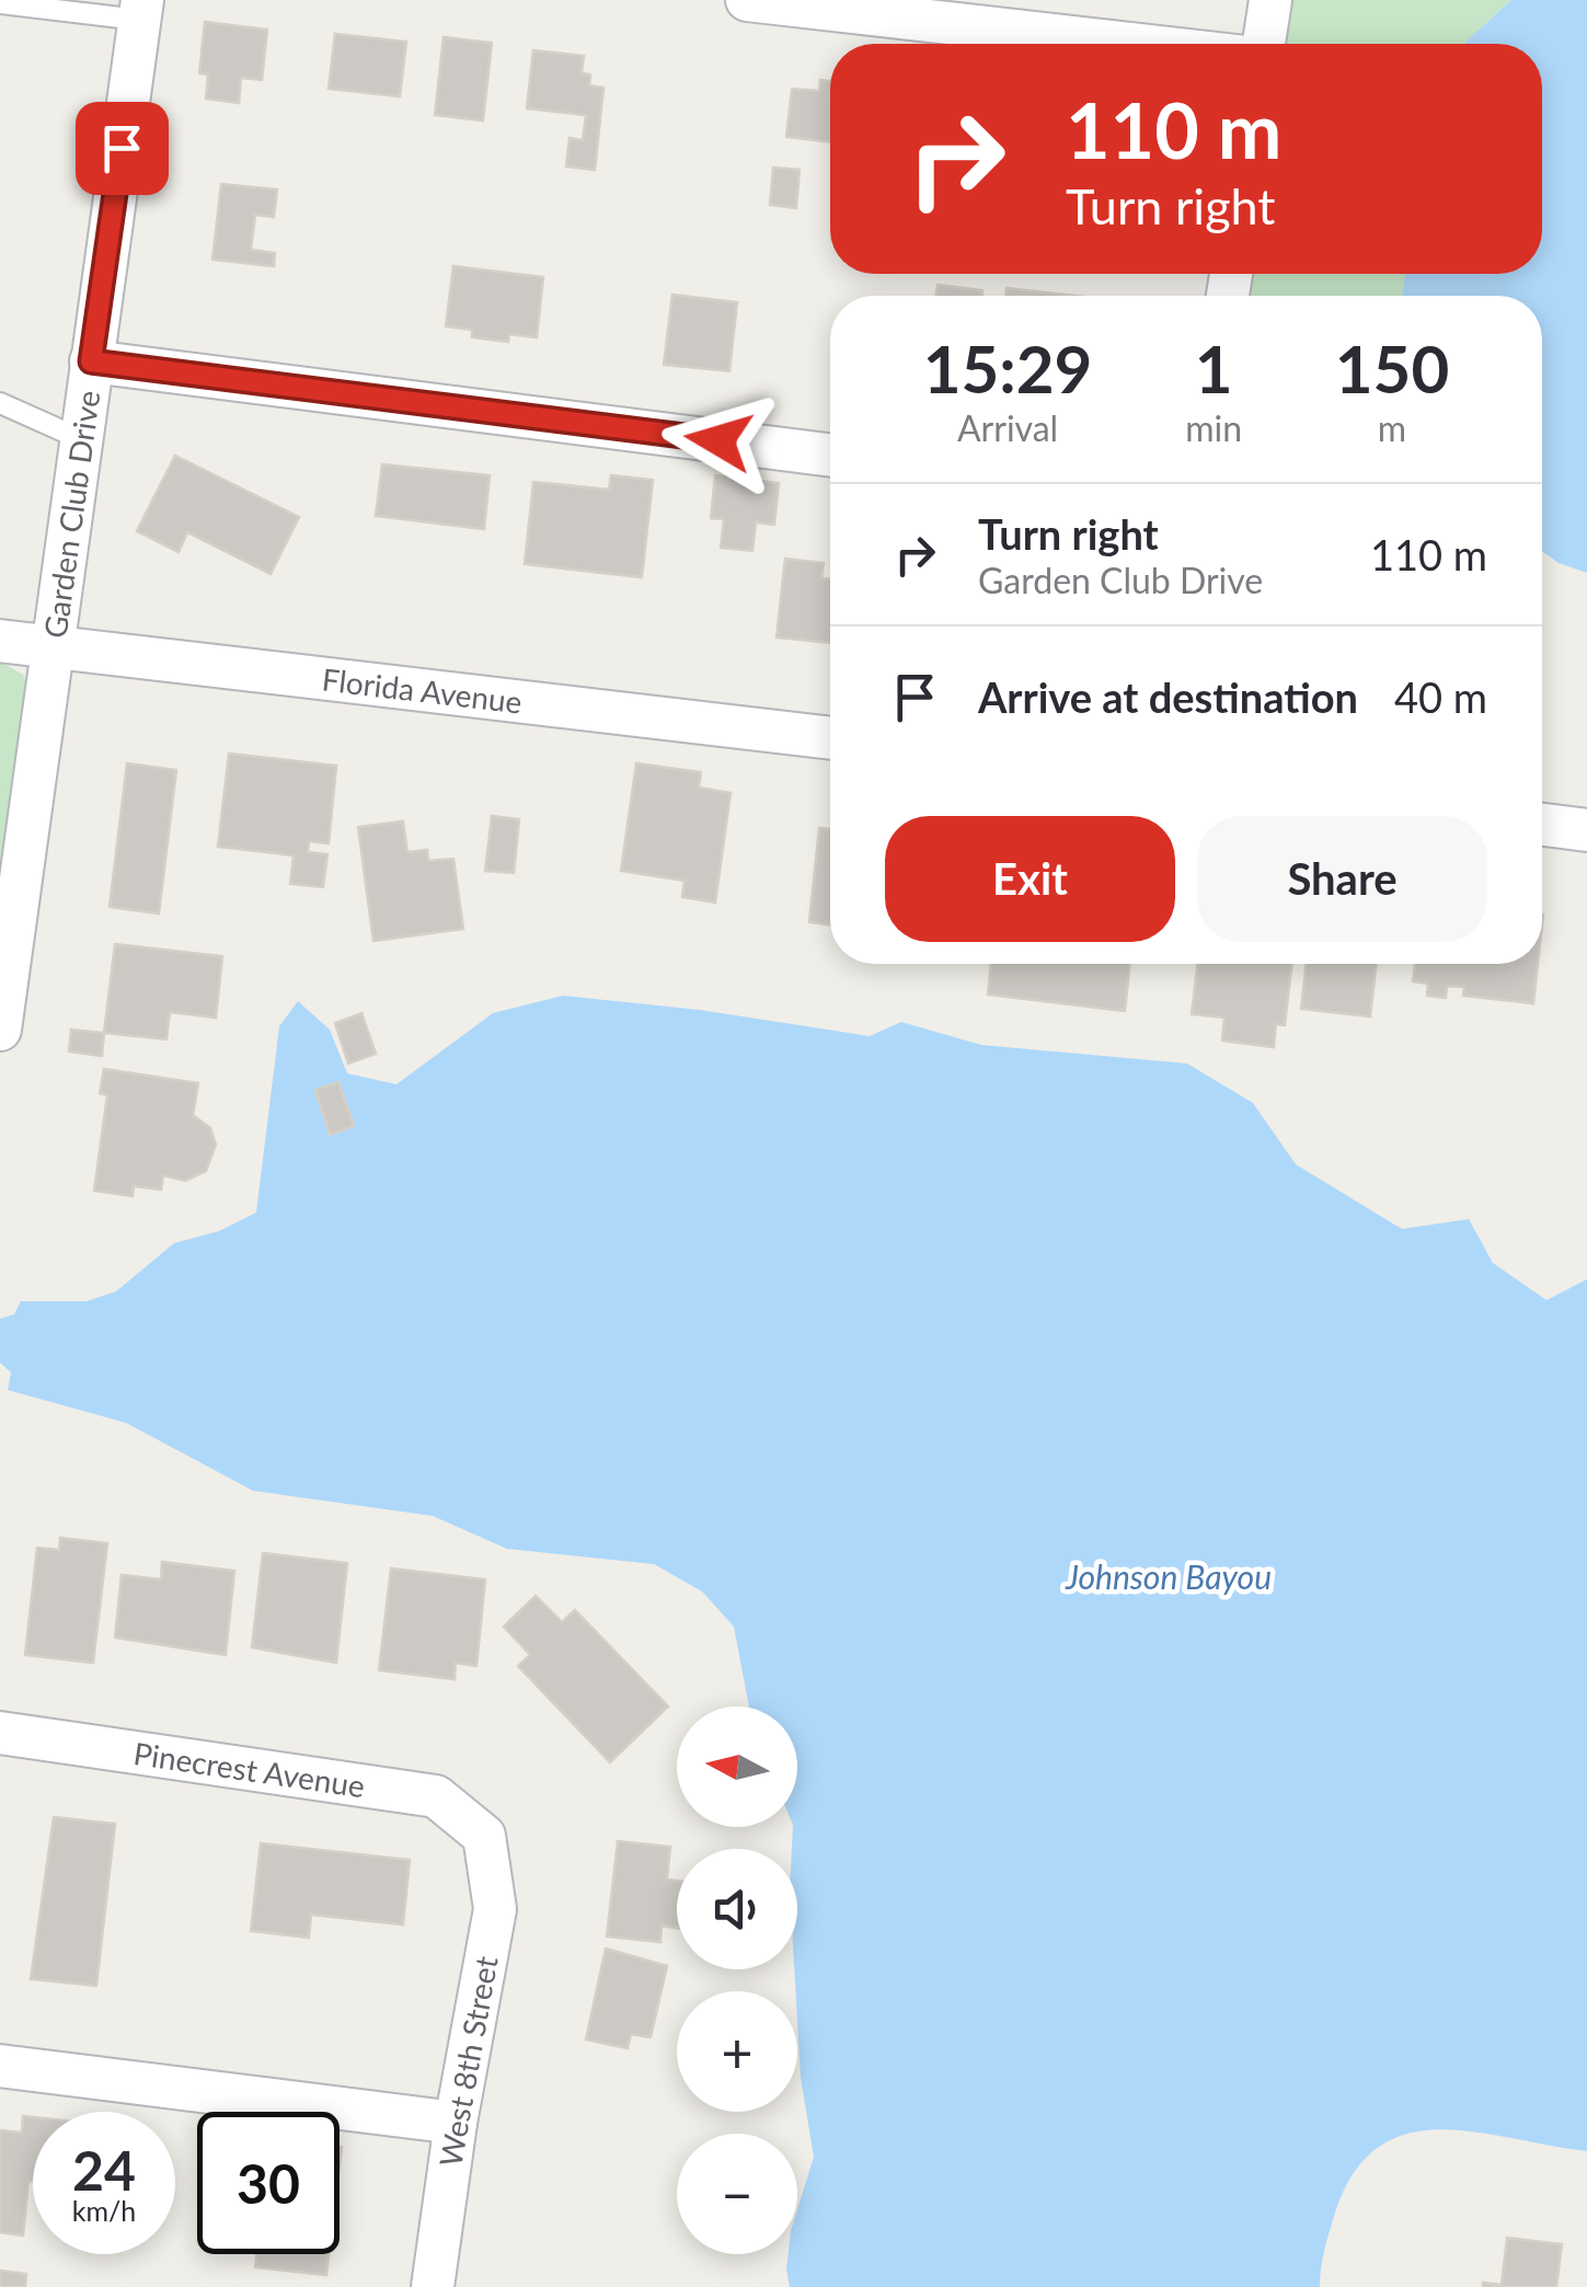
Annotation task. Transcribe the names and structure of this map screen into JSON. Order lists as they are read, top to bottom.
{
  "streets": {
    "street": [
      "Garden Club Drive",
      "Florida Avenue",
      "Pinecrest Avenue",
      "West 8th Street"
    ]
  },
  "crossings": [
    ["Garden Club Drive", "Florida Avenue"],
    ["Pinecrest Avenue", "West 8th Street"]
  ],
  "water": ["Johnson Bayou"],
  "north": "left",
  "page": {
    "turn": ["110 m", "Turn right"],
    "eta": [
      "15:29",
      "Arrival",
      "1",
      "min",
      "150",
      "m"
    ],
    "list": [
      {
        "name": "Turn right",
        "note": "Garden Club Drive",
        "value": "110 m"
      },
      {
        "name": "Arrive at destination",
        "value": "40 m"
      }
    ],
    "buttons": ["Exit", "Share"],
    "map_buttons": ["+", "−"],
    "speed": "24 km/h",
    "limit": "30"
  }
}
